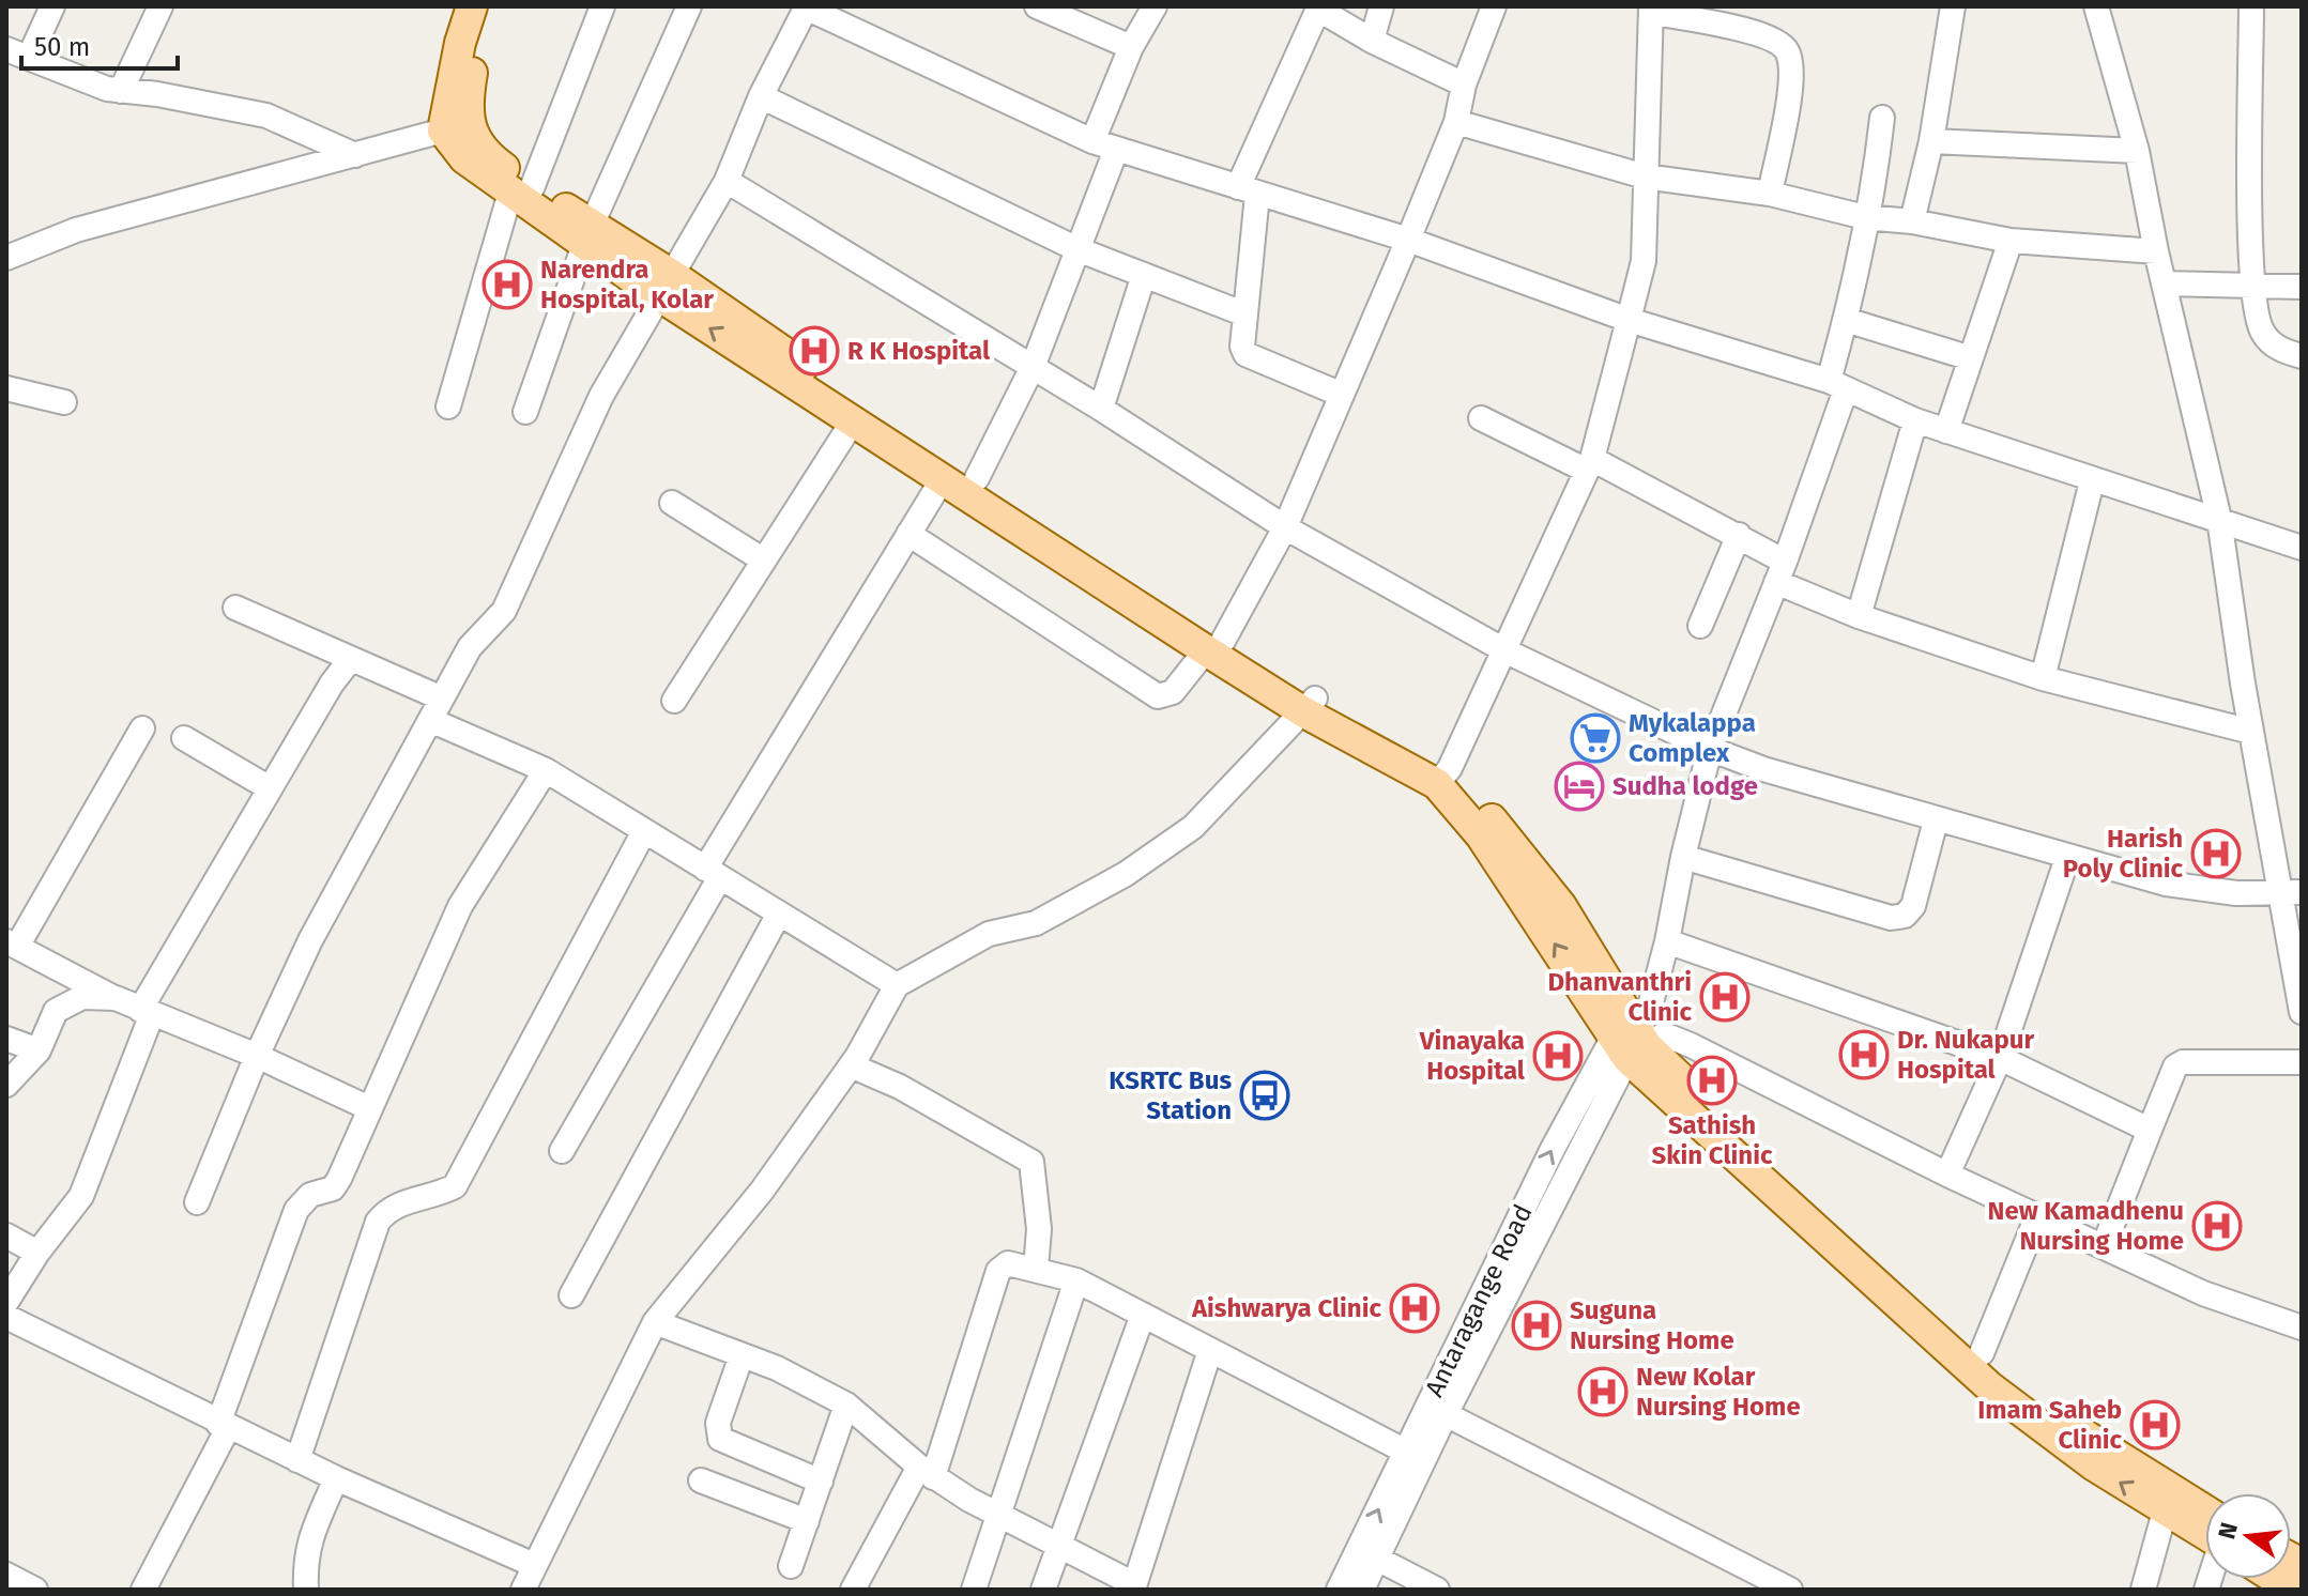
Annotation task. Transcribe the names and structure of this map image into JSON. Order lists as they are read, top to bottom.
{
  "streets": {
    "street": ["Antaragange Road"]
  },
  "places": {
    "hospital": [
      "Narendra Hospital, Kolar",
      "R K Hospital",
      "Harish Poly Clinic",
      "Dhanvanthri Clinic",
      "Dr. Nukapur Hospital",
      "Vinayaka Hospital",
      "Sathish Skin Clinic",
      "New Kamadhenu Nursing Home",
      "Aishwarya Clinic",
      "Suguna Nursing Home",
      "New Kolar Nursing Home",
      "Imam Saheb Clinic"
    ],
    "supermarket": ["Mykalappa Complex"],
    "hotel": ["Sudha lodge"],
    "bus stop": ["KSRTC Bus Station"]
  },
  "scale_bar": "50 m",
  "north": "left"
}
